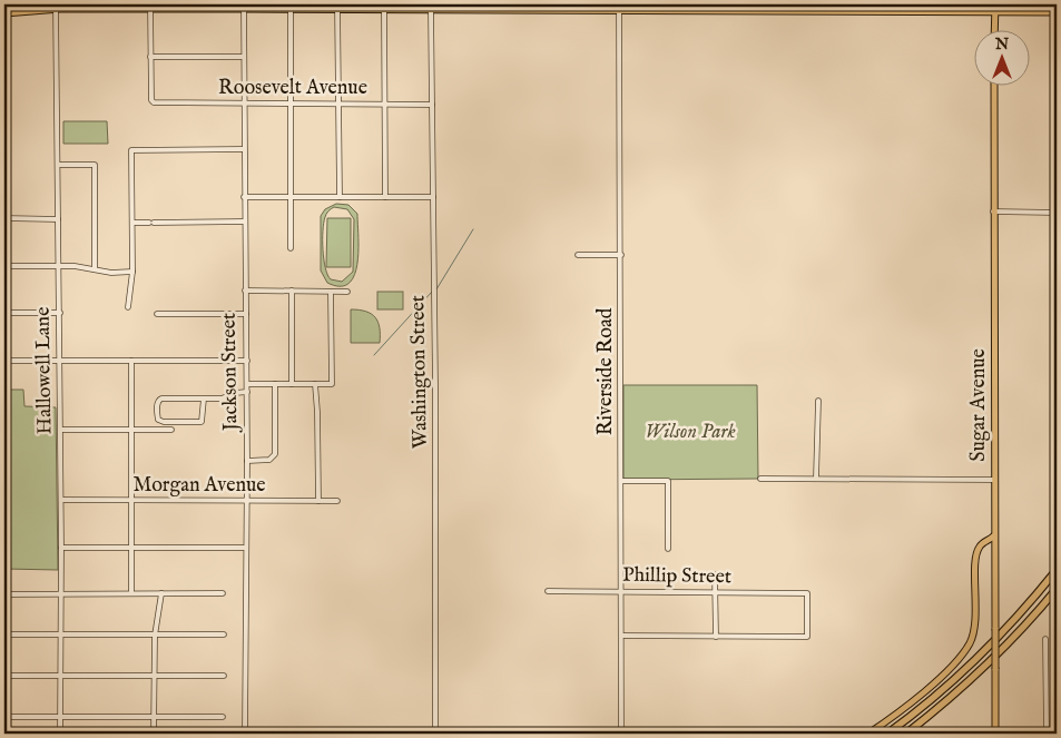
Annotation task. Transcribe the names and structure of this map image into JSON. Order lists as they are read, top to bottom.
{
  "streets": {
    "main road": ["Sugar Avenue"],
    "street": [
      "Roosevelt Avenue",
      "Hallowell Lane",
      "Jackson Street",
      "Washington Street",
      "Riverside Road",
      "Morgan Avenue",
      "Phillip Street"
    ]
  },
  "crossings": [
    ["Roosevelt Avenue", "Jackson Street"],
    ["Roosevelt Avenue", "Washington Street"],
    ["Hallowell Lane", "Morgan Avenue"],
    ["Jackson Street", "Morgan Avenue"],
    ["Riverside Road", "Phillip Street"]
  ],
  "parks": ["Wilson Park"],
  "north": "top"
}
